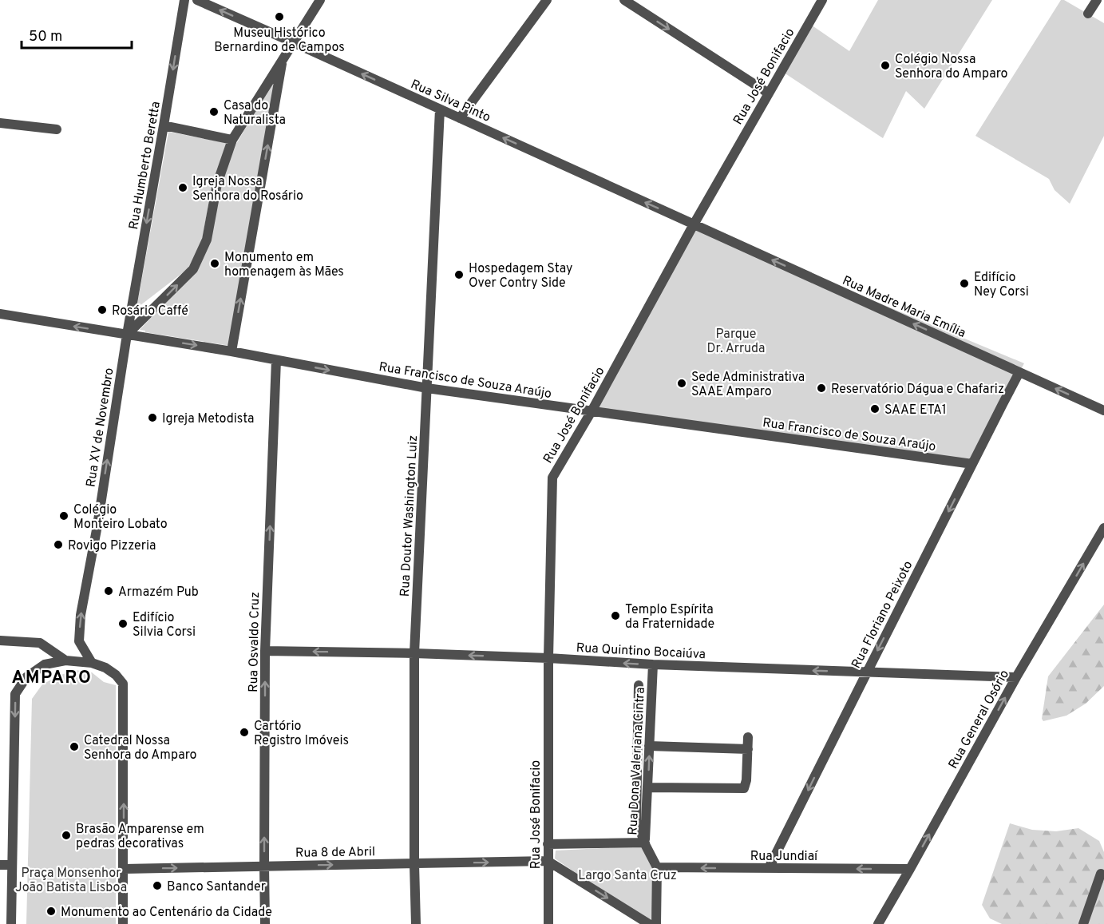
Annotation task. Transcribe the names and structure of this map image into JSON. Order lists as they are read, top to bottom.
{
  "streets": {
    "street": [
      "Rua José Bonifacio",
      "Rua Silva Pinto",
      "Rua Humberto Beretta",
      "Rua Madre Maria Emília",
      "Rua Francisco de Souza Araújo",
      "Rua XV de Novembro",
      "Rua Doutor Washington Luiz",
      "Rua Floriano Peixoto",
      "Rua Osvaldo Cruz",
      "Rua Quintino Bocaiúva",
      "Rua General Osório",
      "Rua Dona Valeriana Cintra",
      "Rua 8 de Abril",
      "Rua Jundiaí"
    ]
  },
  "crossings": [
    ["Rua José Bonifacio", "Rua Silva Pinto"],
    ["Rua José Bonifacio", "Rua Madre Maria Emília"],
    ["Rua José Bonifacio", "Rua Francisco de Souza Araújo"],
    ["Rua José Bonifacio", "Rua Quintino Bocaiúva"],
    ["Rua José Bonifacio", "Rua 8 de Abril"],
    ["Rua Silva Pinto", "Rua Madre Maria Emília"],
    ["Rua Silva Pinto", "Rua Doutor Washington Luiz"],
    ["Rua Humberto Beretta", "Rua Francisco de Souza Araújo"],
    ["Rua Humberto Beretta", "Rua XV de Novembro"],
    ["Rua Madre Maria Emília", "Rua Floriano Peixoto"],
    ["Rua Francisco de Souza Araújo", "Rua XV de Novembro"],
    ["Rua Francisco de Souza Araújo", "Rua Doutor Washington Luiz"],
    ["Rua Francisco de Souza Araújo", "Rua Floriano Peixoto"],
    ["Rua Francisco de Souza Araújo", "Rua Osvaldo Cruz"],
    ["Rua Doutor Washington Luiz", "Rua Quintino Bocaiúva"],
    ["Rua Doutor Washington Luiz", "Rua 8 de Abril"],
    ["Rua Floriano Peixoto", "Rua Quintino Bocaiúva"],
    ["Rua Floriano Peixoto", "Rua Jundiaí"],
    ["Rua Osvaldo Cruz", "Rua Quintino Bocaiúva"],
    ["Rua Osvaldo Cruz", "Rua 8 de Abril"],
    ["Rua Quintino Bocaiúva", "Rua General Osório"],
    ["Rua Quintino Bocaiúva", "Rua Dona Valeriana Cintra"],
    ["Rua General Osório", "Rua Jundiaí"]
  ],
  "one_way": [
    "Rua Silva Pinto",
    "Rua Madre Maria Emília",
    "Rua XV de Novembro",
    "Rua Floriano Peixoto",
    "Rua Osvaldo Cruz",
    "Rua Quintino Bocaiúva",
    "Rua General Osório",
    "Rua 8 de Abril",
    "Rua Jundiaí"
  ],
  "districts": ["AMPARO"],
  "parks": ["Parque Dr. Arruda", "Praça Monsenhor João Batista Lisboa", "Largo Santa Cruz"],
  "places": [
    "Museu Histórico Bernardino de Campos",
    "Colégio Nossa Senhora do Amparo",
    "Casa do Naturalista",
    "Igreja Nossa Senhora do Rosário",
    "Monumento em homenagem às Mães",
    "Hospedagem Stay Over Contry Side",
    "Edifício Ney Corsi",
    "Rosário Caffé",
    "Sede Administrativa SAAE Amparo",
    "Reservatório Dágua e Chafariz",
    "SAAE ETA1",
    "Igreja Metodista",
    "Colégio Monteiro Lobato",
    "Rovigo Pizzeria",
    "Armazém Pub",
    "Templo Espírita da Fraternidade",
    "Edifício Silvia Corsi",
    "Cartório Registro Imóveis",
    "Catedral Nossa Senhora do Amparo",
    "Brasão Amparense em pedras decorativas",
    "Banco Santander",
    "Monumento ao Centenário da Cidade"
  ],
  "scale_bar": "50 m"
}
